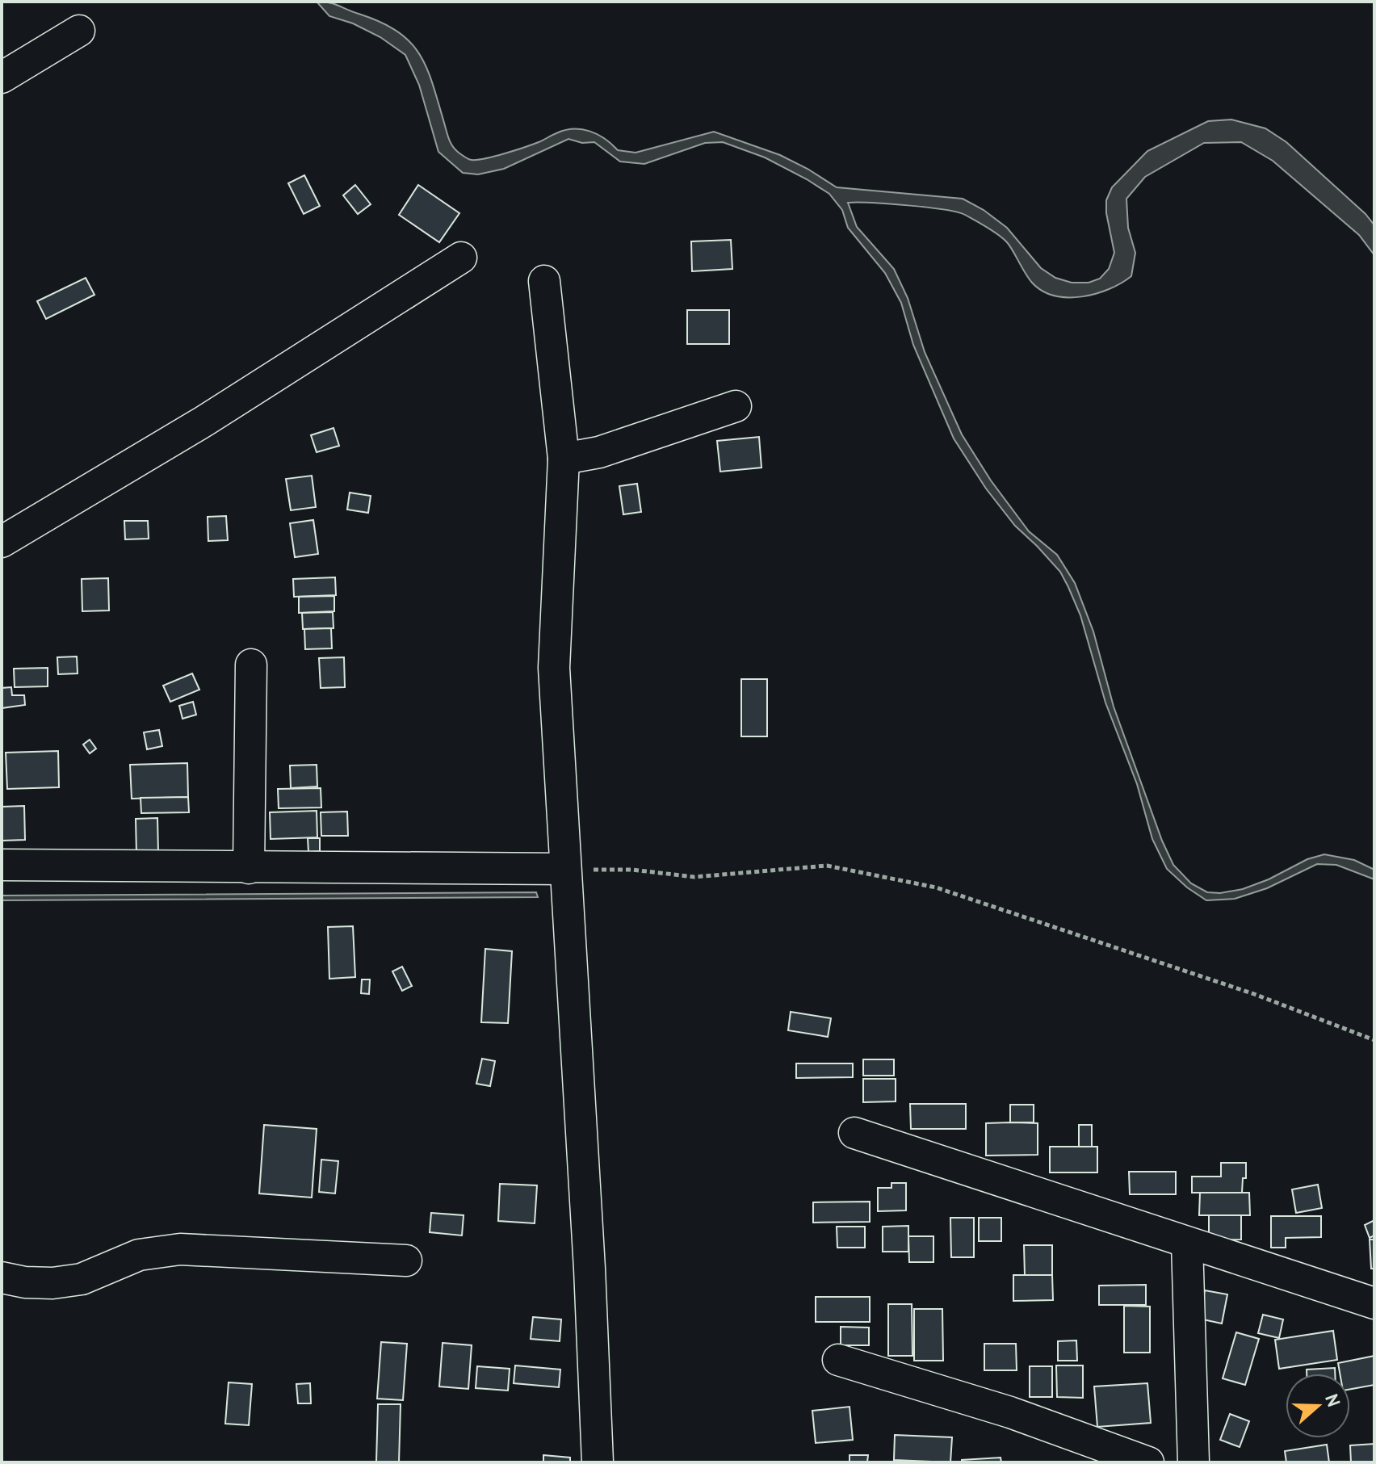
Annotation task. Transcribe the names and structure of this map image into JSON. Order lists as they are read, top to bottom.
{
  "north": "right"
}
